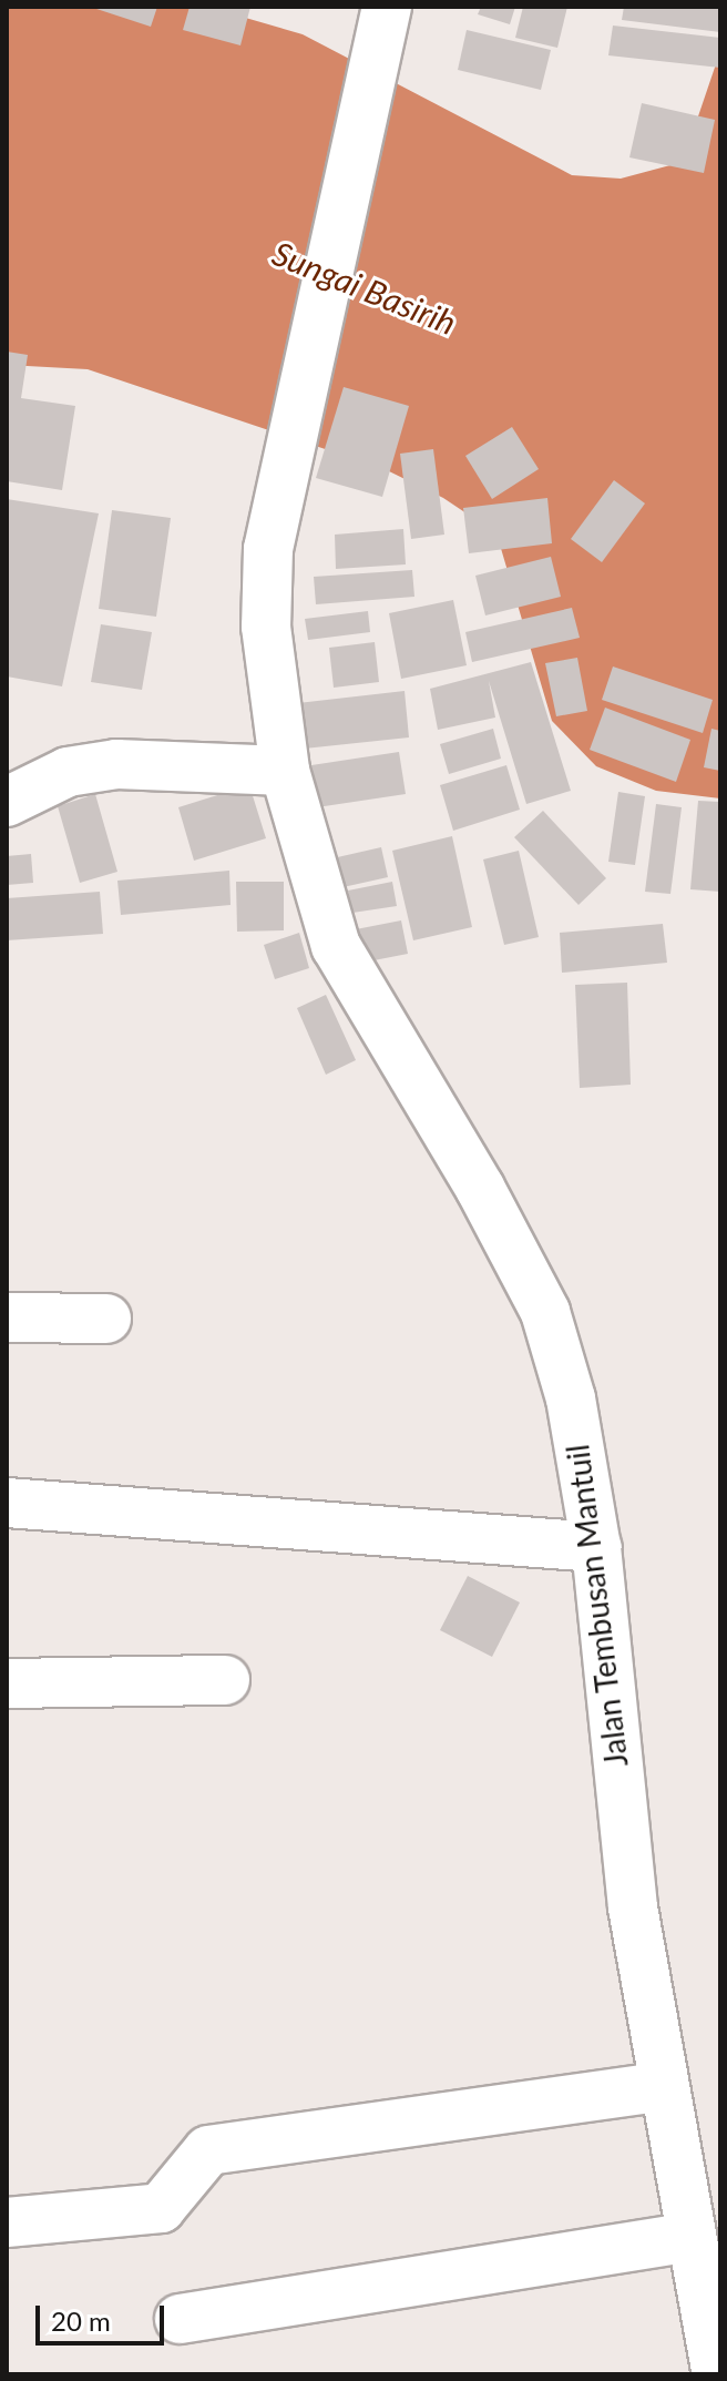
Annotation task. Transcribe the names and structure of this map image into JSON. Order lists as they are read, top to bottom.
{
  "streets": {
    "street": ["Jalan Tembusan Mantuil"]
  },
  "water": ["Sungai Basirih"],
  "scale_bar": "20 m"
}
